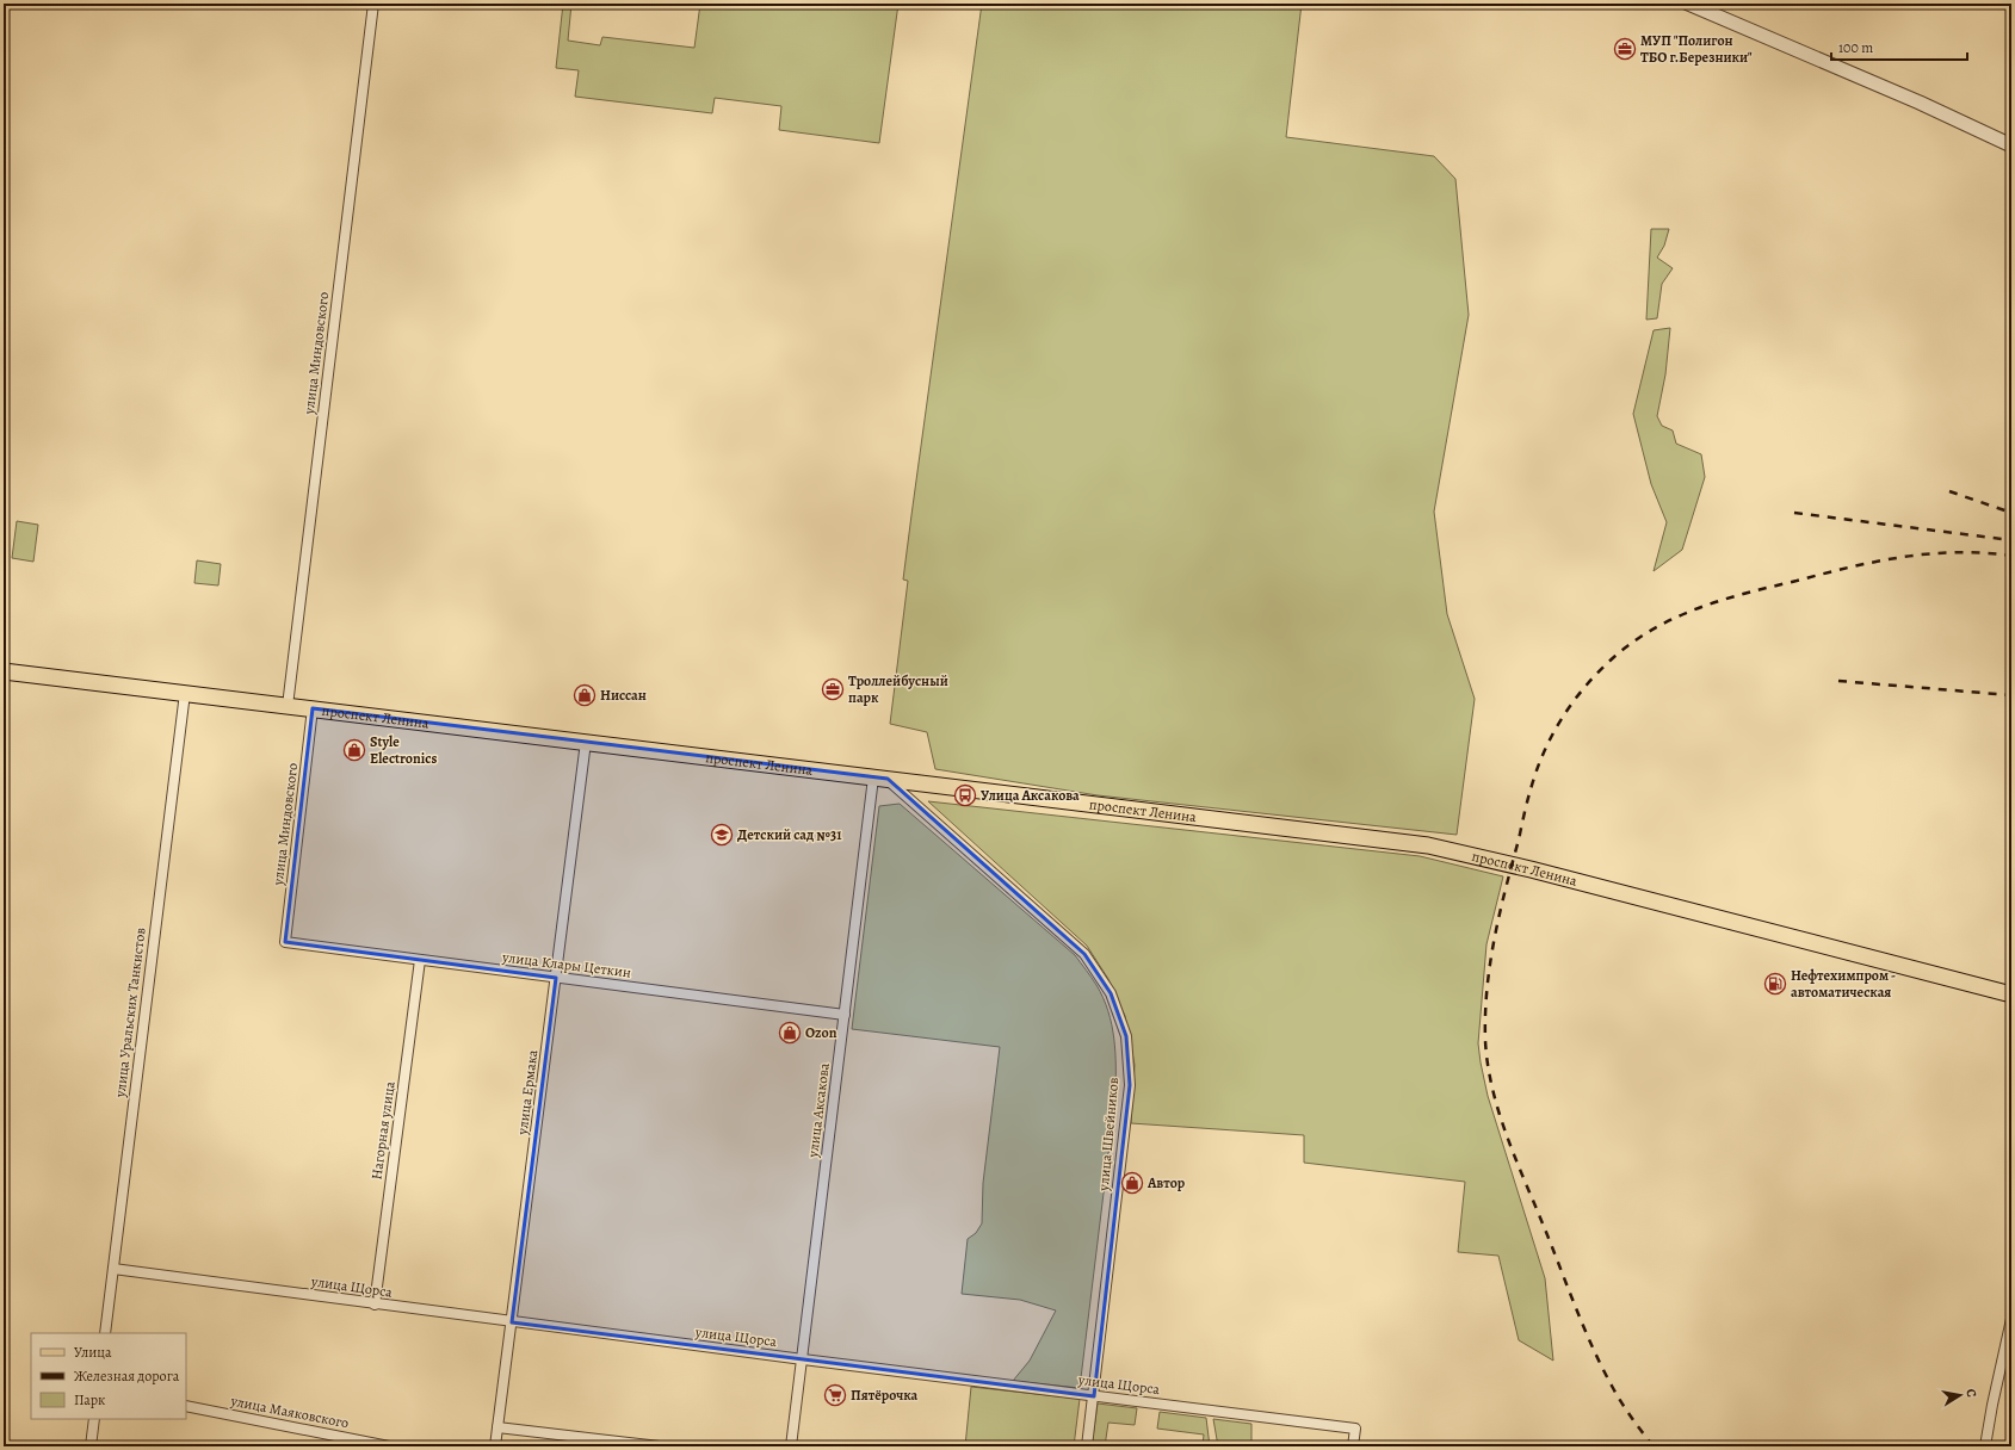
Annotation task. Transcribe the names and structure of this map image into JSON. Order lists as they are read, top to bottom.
{
  "streets": {
    "main road": ["проспект Ленина"],
    "street": [
      "улица Миндовского",
      "улица Клары Цеткин",
      "улица Уральских Танкистов",
      "улица Ермака",
      "улица Аксакова",
      "Нагорная улица",
      "улица Швейников",
      "улица Щорса",
      "улица Маяковского"
    ]
  },
  "crossings": [
    ["улица Миндовского", "проспект Ленина"],
    ["улица Миндовского", "улица Клары Цеткин"],
    ["проспект Ленина", "улица Уральских Танкистов"],
    ["проспект Ленина", "улица Ермака"],
    ["проспект Ленина", "улица Аксакова"],
    ["проспект Ленина", "улица Швейников"],
    ["улица Клары Цеткин", "улица Ермака"],
    ["улица Клары Цеткин", "улица Аксакова"],
    ["улица Клары Цеткин", "Нагорная улица"],
    ["улица Уральских Танкистов", "улица Щорса"],
    ["улица Ермака", "улица Щорса"],
    ["улица Аксакова", "улица Швейников"],
    ["улица Аксакова", "улица Щорса"],
    ["Нагорная улица", "улица Щорса"],
    ["улица Швейников", "улица Щорса"]
  ],
  "places": {
    "office": ["МУП \"Полигон ТБО г.Березники\"", "Троллейбусный парк"],
    "shop": [
      "Ниссан",
      "Style Electronics",
      "Ozon",
      "Автор"
    ],
    "bus stop": ["Улица Аксакова"],
    "school or university": ["Детский сад №31"],
    "fuel station": ["Нефтехимпром - автоматическая"],
    "supermarket": ["Пятёрочка"]
  },
  "legend": ["Улица", "Железная дорога", "Парк"],
  "scale_bar": "100 m",
  "north": "right"
}
